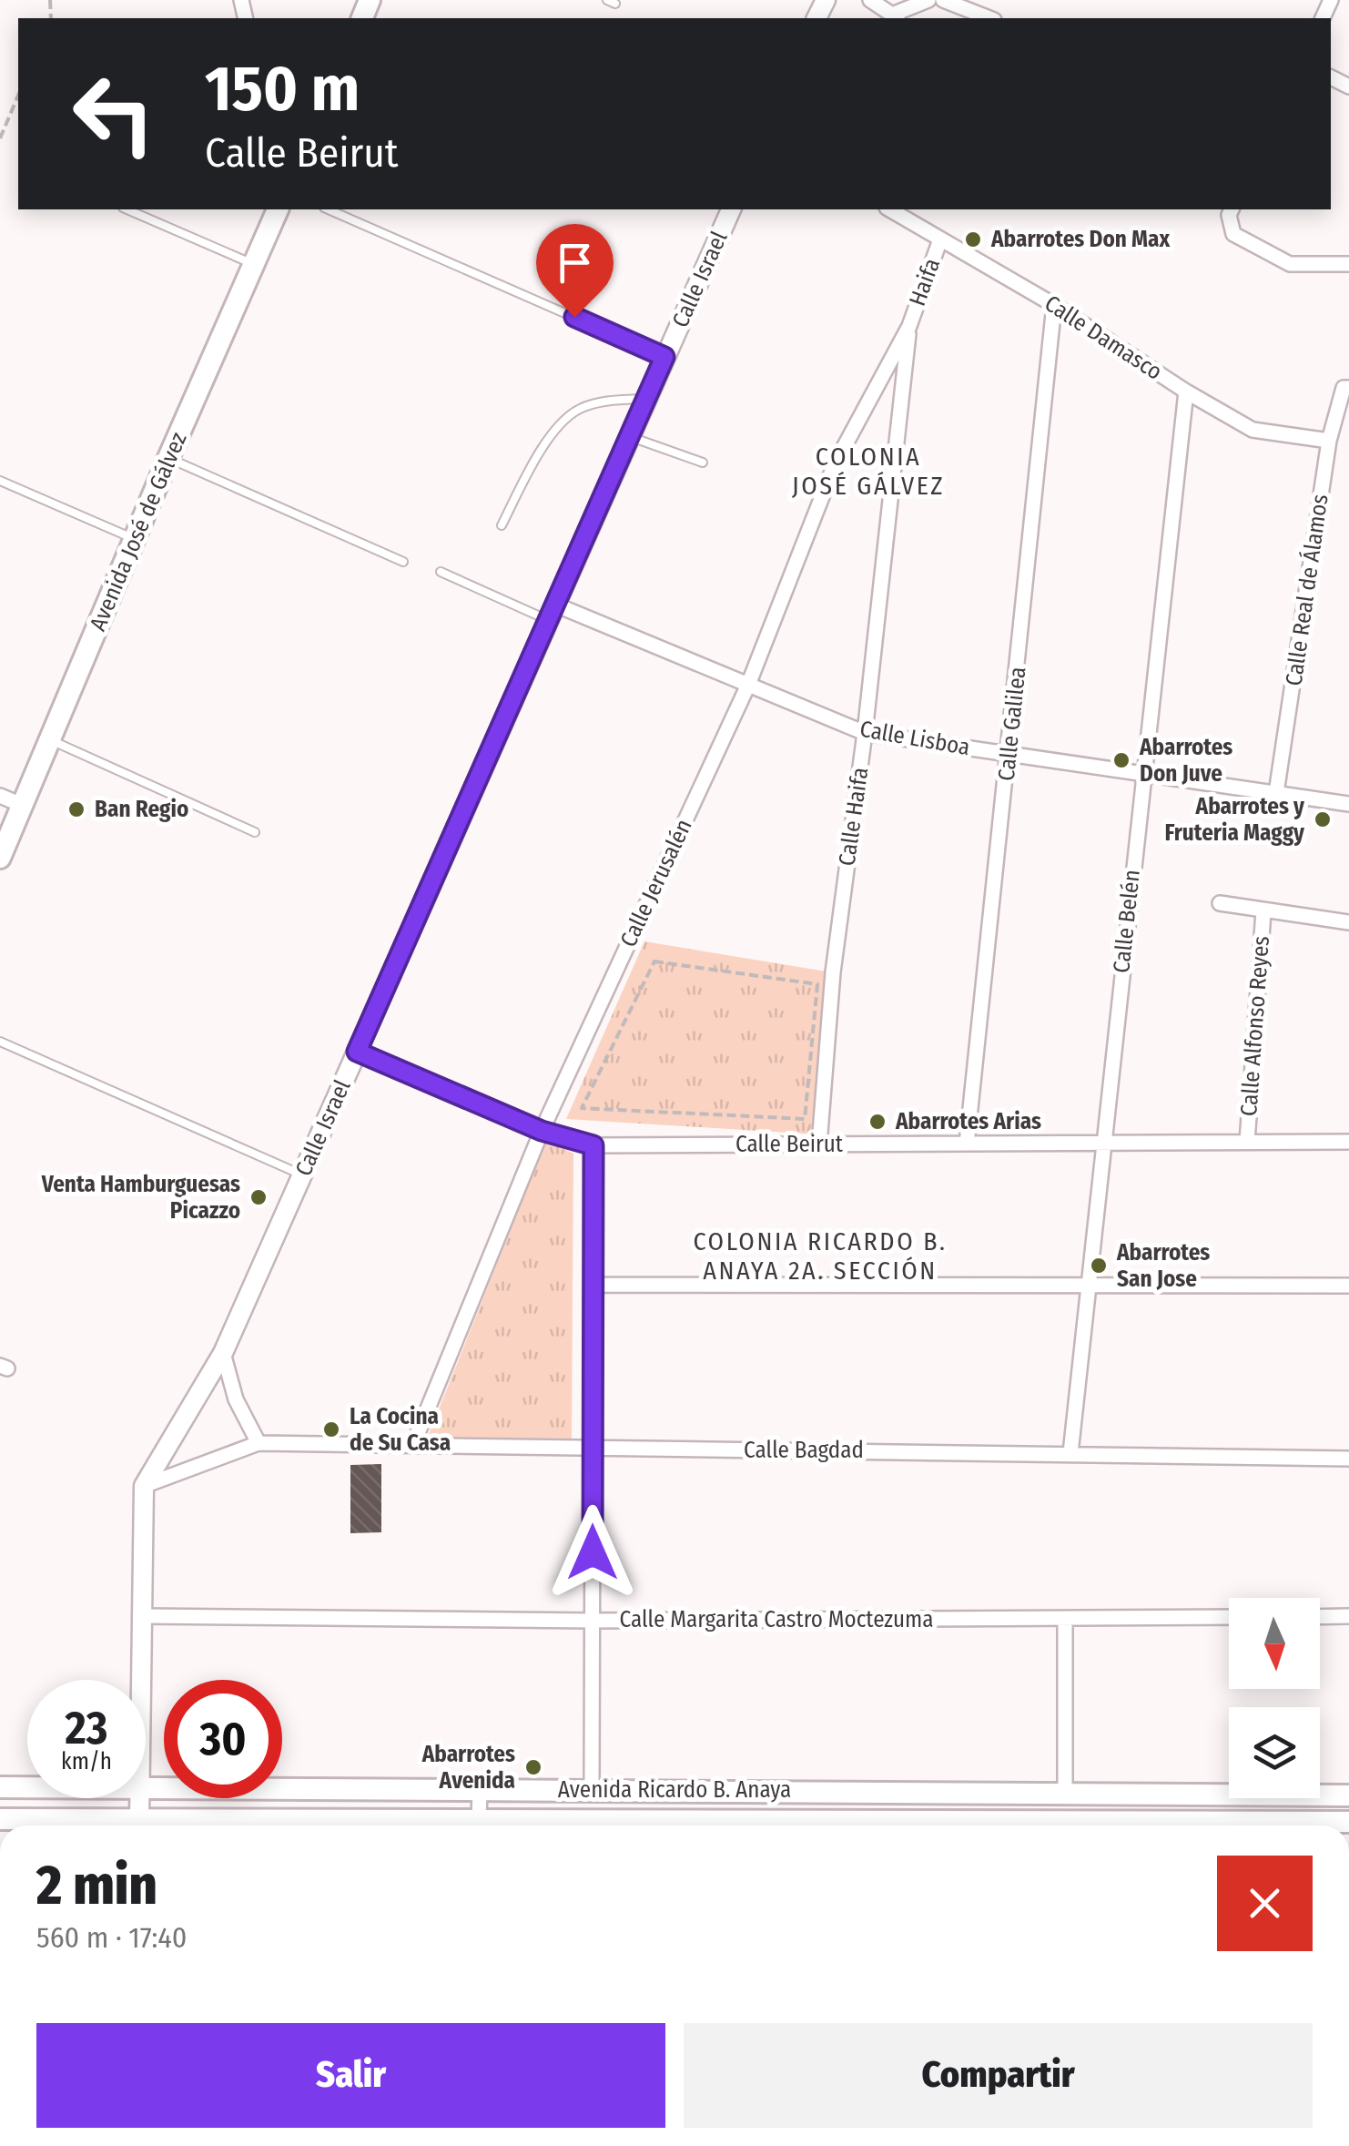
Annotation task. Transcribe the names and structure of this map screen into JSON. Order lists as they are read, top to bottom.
{
  "streets": {
    "main road": ["Avenida José de Gálvez", "Avenida Ricardo B. Anaya"],
    "street": [
      "Calle Israel",
      "Haifa",
      "Calle Damasco",
      "Calle Real de Álamos",
      "Calle Galilea",
      "Calle Lisboa",
      "Calle Haifa",
      "Calle Jerusalén",
      "Calle Belén",
      "Calle Alfonso Reyes",
      "Calle Beirut",
      "Calle Bagdad",
      "Calle Margarita Castro Moctezuma"
    ]
  },
  "crossings": [
    ["Calle Israel", "Calle Lisboa"],
    ["Calle Israel", "Calle Beirut"],
    ["Calle Israel", "Calle Bagdad"],
    ["Haifa", "Calle Damasco"],
    ["Haifa", "Calle Haifa"],
    ["Haifa", "Calle Jerusalén"],
    ["Calle Damasco", "Calle Real de Álamos"],
    ["Calle Damasco", "Calle Galilea"],
    ["Calle Damasco", "Calle Belén"],
    ["Calle Real de Álamos", "Calle Lisboa"],
    ["Calle Galilea", "Calle Lisboa"],
    ["Calle Galilea", "Calle Beirut"],
    ["Calle Lisboa", "Calle Haifa"],
    ["Calle Lisboa", "Calle Jerusalén"],
    ["Calle Lisboa", "Calle Belén"],
    ["Calle Haifa", "Calle Jerusalén"],
    ["Calle Haifa", "Calle Beirut"],
    ["Calle Jerusalén", "Calle Beirut"],
    ["Calle Jerusalén", "Calle Bagdad"],
    ["Calle Belén", "Calle Beirut"],
    ["Calle Belén", "Calle Bagdad"],
    ["Calle Alfonso Reyes", "Calle Beirut"]
  ],
  "districts": ["COLONIA JOSÉ GÁLVEZ", "COLONIA RICARDO B. ANAYA 2A. SECCIÓN"],
  "places": [
    "Abarrotes Don Max",
    "Abarrotes Don Juve",
    "Ban Regio",
    "Abarrotes y Fruteria Maggy",
    "Abarrotes Arias",
    "Venta Hamburguesas Picazzo",
    "Abarrotes San Jose",
    "La Cocina de Su Casa",
    "Abarrotes Avenida"
  ],
  "north": "bottom",
  "page": {
    "turn": ["150 m", "Calle Beirut"],
    "speed": "23 km/h",
    "limit": "30",
    "heading": ["2 min", "560 m · 17:40"],
    "buttons": ["Salir", "Compartir"]
  }
}
